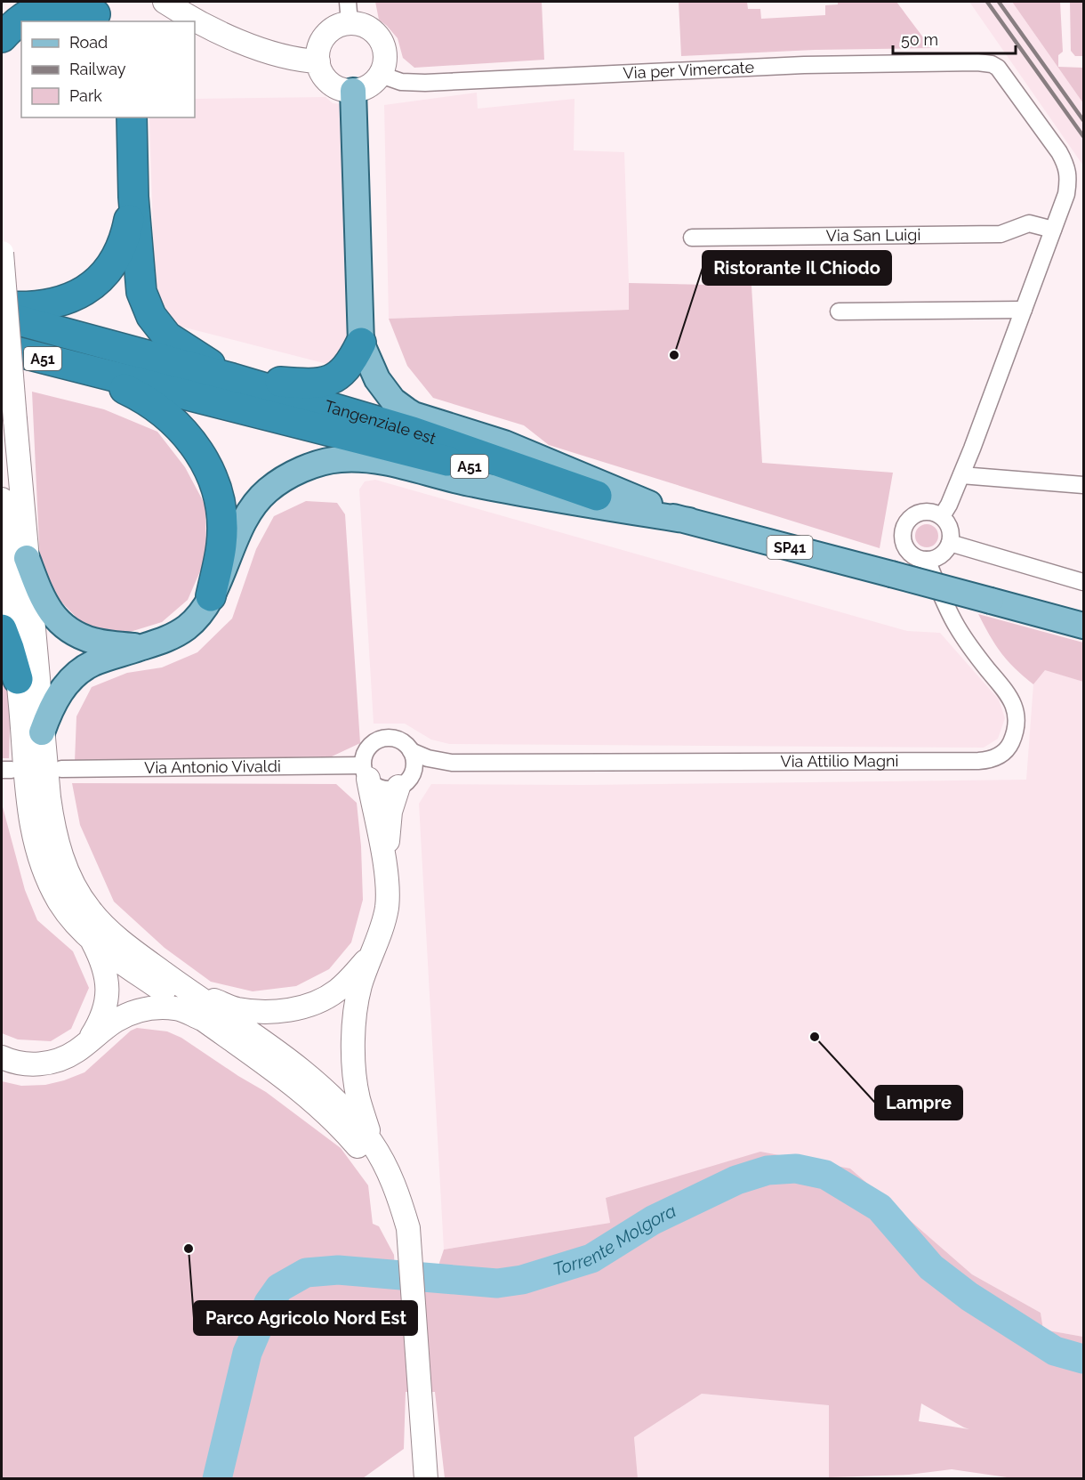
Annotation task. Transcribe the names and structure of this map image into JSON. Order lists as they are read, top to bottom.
{
  "streets": {
    "highway": ["A51", "Tangenziale est"],
    "main road": ["SP41"],
    "street": [
      "Via per Vimercate",
      "Via San Luigi",
      "Via Attilio Magni",
      "Via Antonio Vivaldi"
    ]
  },
  "crossings": [
    ["Via per Vimercate", "Via San Luigi"],
    ["Tangenziale est", "SP41"],
    ["Via Attilio Magni", "Via Antonio Vivaldi"]
  ],
  "water": ["Torrente Molgora"],
  "places": ["Ristorante Il Chiodo", "Lampre", "Parco Agricolo Nord Est"],
  "legend": ["Road", "Railway", "Park"],
  "scale_bar": "50 m"
}
